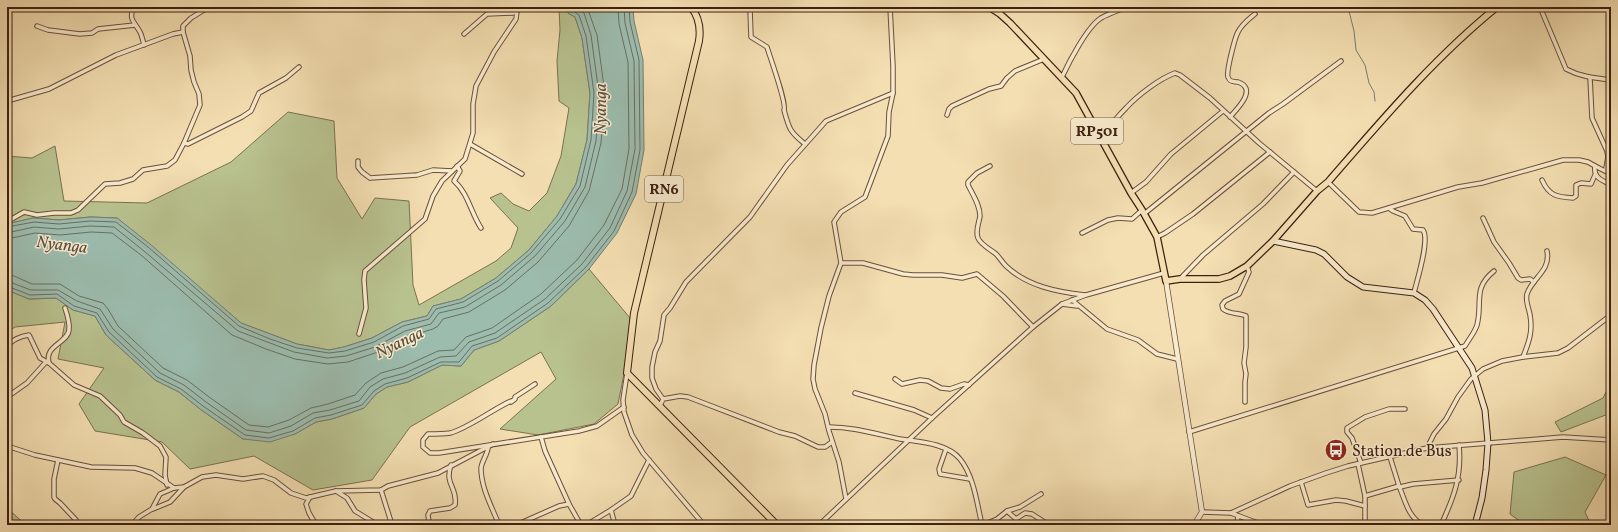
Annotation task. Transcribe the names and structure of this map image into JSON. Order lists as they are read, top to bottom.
{
  "streets": {
    "highway": ["RN6"],
    "main road": ["RP501"]
  },
  "water": ["Nyanga"],
  "places": {
    "bus stop": ["Station de Bus"]
  }
}
